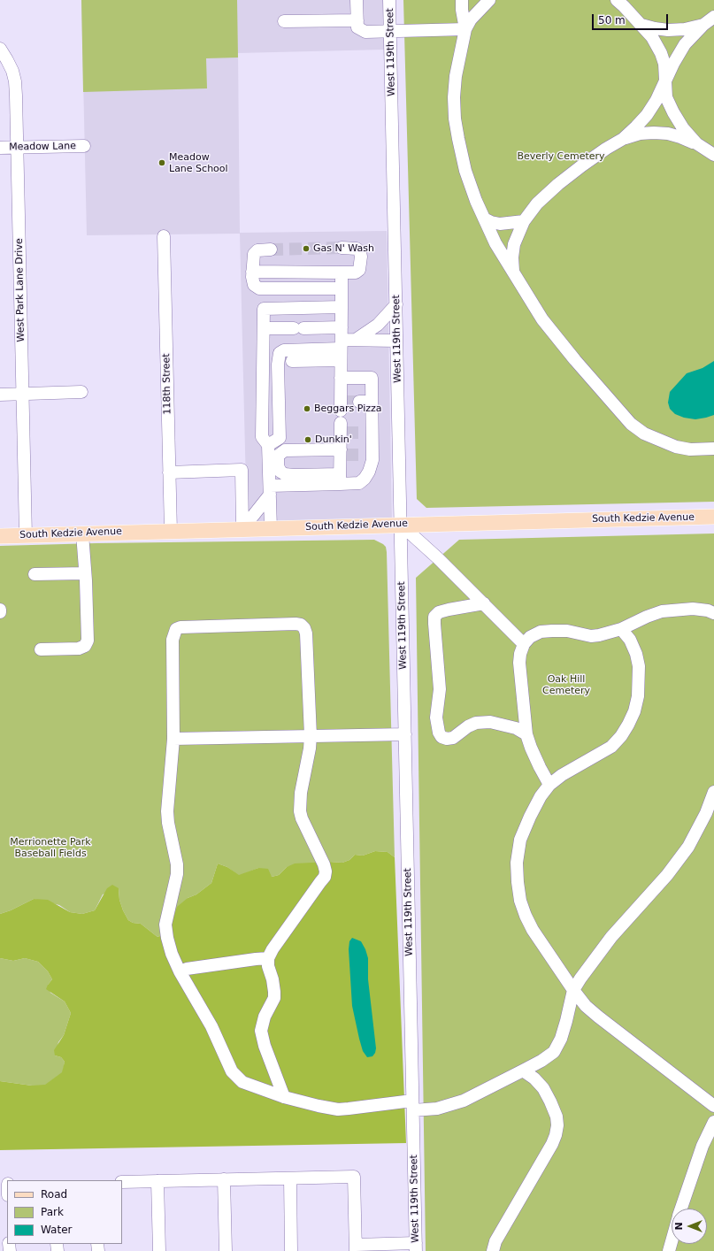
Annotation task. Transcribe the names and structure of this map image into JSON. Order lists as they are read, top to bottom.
{
  "streets": {
    "main road": ["South Kedzie Avenue"],
    "street": [
      "West 119th Street",
      "Meadow Lane",
      "West Park Lane Drive",
      "118th Street"
    ]
  },
  "crossings": [
    ["West 119th Street", "South Kedzie Avenue"],
    ["Meadow Lane", "West Park Lane Drive"],
    ["West Park Lane Drive", "South Kedzie Avenue"],
    ["118th Street", "South Kedzie Avenue"]
  ],
  "parks": ["Beverly Cemetery", "Oak Hill Cemetery", "Merrionette Park Baseball Fields"],
  "places": [
    "Meadow Lane School",
    "Gas N' Wash",
    "Beggars Pizza",
    "Dunkin'"
  ],
  "legend": ["Road", "Park", "Water"],
  "scale_bar": "50 m",
  "north": "left"
}
